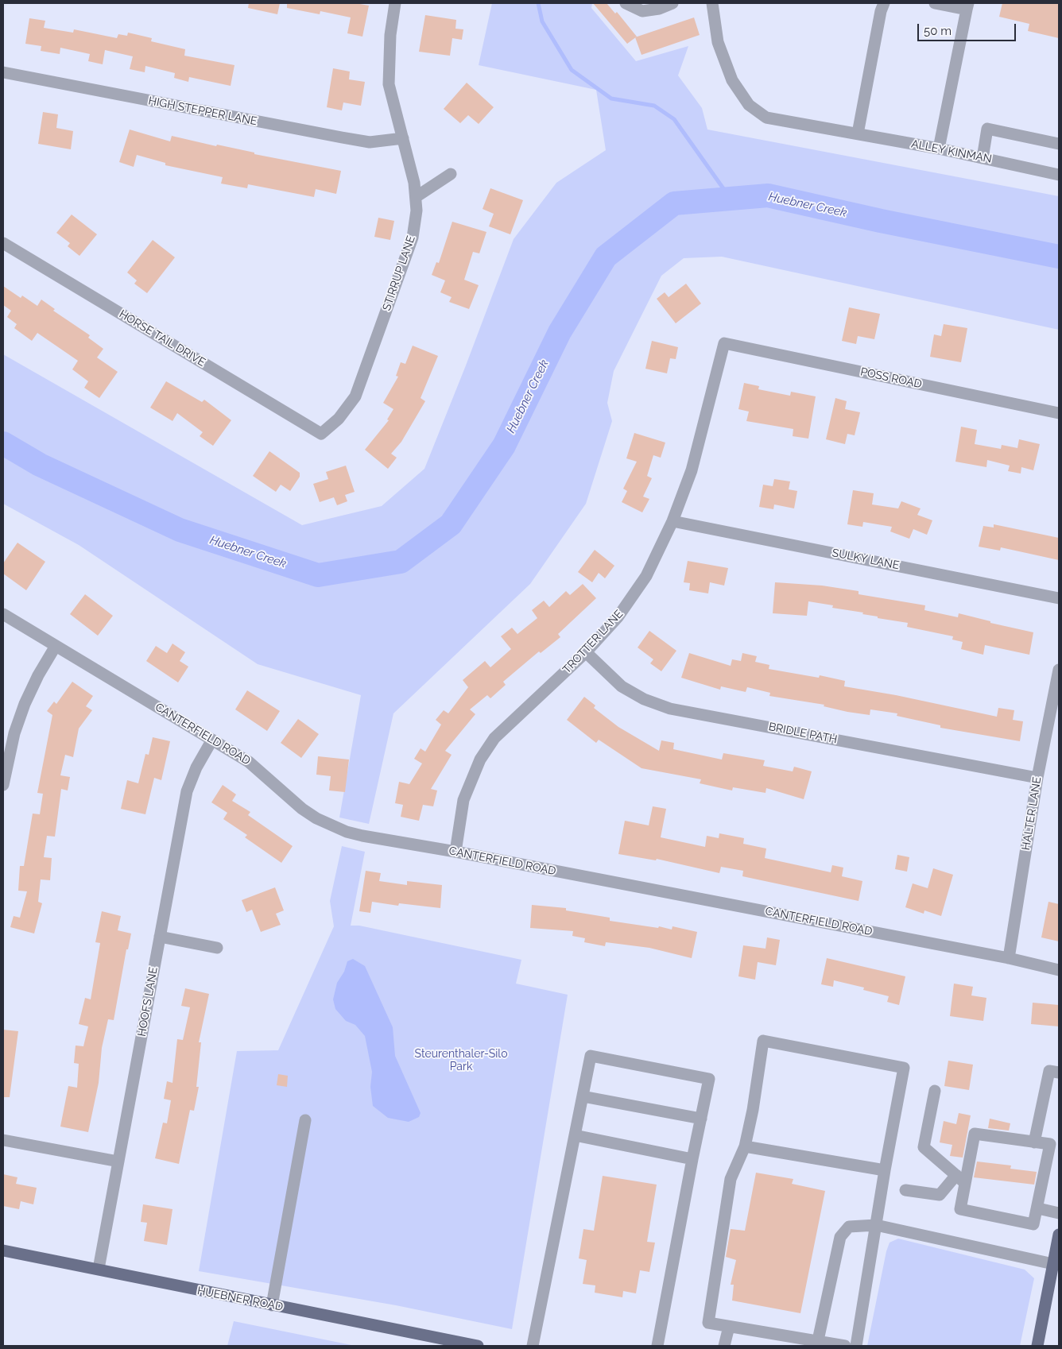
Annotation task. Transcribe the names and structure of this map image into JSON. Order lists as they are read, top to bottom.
{
  "streets": {
    "main road": ["HUEBNER ROAD"],
    "street": [
      "HIGH STEPPER LANE",
      "ALLEY KINMAN",
      "STIRRUP LANE",
      "HORSE TAIL DRIVE",
      "POSS ROAD",
      "SULKY LANE",
      "TROTTER LANE",
      "BRIDLE PATH",
      "CANTERFIELD ROAD",
      "HALTER LANE",
      "HOOFS LANE"
    ]
  },
  "crossings": [
    ["HIGH STEPPER LANE", "STIRRUP LANE"],
    ["STIRRUP LANE", "HORSE TAIL DRIVE"],
    ["POSS ROAD", "TROTTER LANE"],
    ["SULKY LANE", "TROTTER LANE"],
    ["TROTTER LANE", "BRIDLE PATH"],
    ["TROTTER LANE", "CANTERFIELD ROAD"],
    ["BRIDLE PATH", "HALTER LANE"],
    ["CANTERFIELD ROAD", "HALTER LANE"],
    ["CANTERFIELD ROAD", "HOOFS LANE"],
    ["HOOFS LANE", "HUEBNER ROAD"]
  ],
  "water": ["Huebner Creek"],
  "parks": ["Steurenthaler-Silo Park"],
  "scale_bar": "50 m"
}
